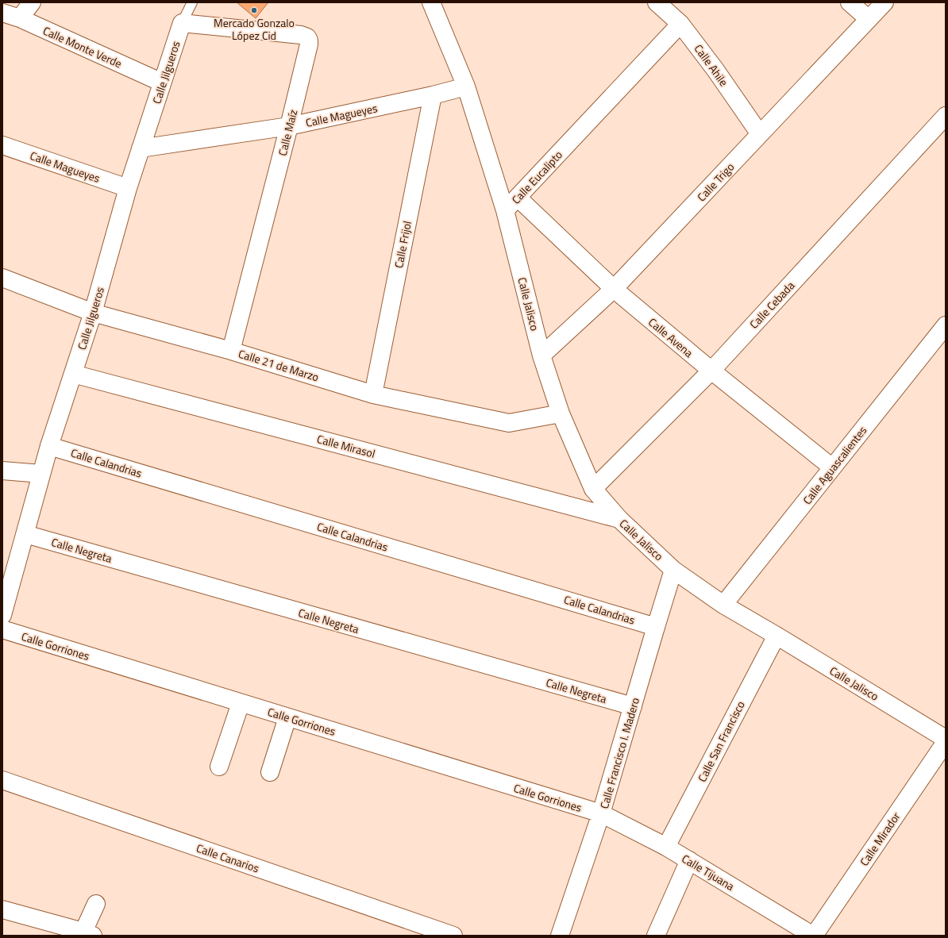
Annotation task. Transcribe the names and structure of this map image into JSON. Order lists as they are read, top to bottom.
{
  "streets": {
    "street": [
      "Calle Monte Verde",
      "Calle Ahile",
      "Calle Jilgueros",
      "Calle Magueyes",
      "Calle Maíz",
      "Calle Eucalipto",
      "Calle Trigo",
      "Calle Frijol",
      "Calle Jalisco",
      "Calle Cebada",
      "Calle Avena",
      "Calle 21 de Marzo",
      "Calle Mirasol",
      "Calle Calandrias",
      "Calle Aguascalientes",
      "Calle Negreta",
      "Calle Gorriones",
      "Calle San Francisco",
      "Calle Francisco I. Madero",
      "Calle Mirador",
      "Calle Canarios",
      "Calle Tijuana"
    ]
  },
  "crossings": [
    ["Calle Monte Verde", "Calle Jilgueros"],
    ["Calle Ahile", "Calle Eucalipto"],
    ["Calle Ahile", "Calle Trigo"],
    ["Calle Jilgueros", "Calle Magueyes"],
    ["Calle Jilgueros", "Calle Maíz"],
    ["Calle Jilgueros", "Calle 21 de Marzo"],
    ["Calle Jilgueros", "Calle Mirasol"],
    ["Calle Jilgueros", "Calle Calandrias"],
    ["Calle Jilgueros", "Calle Negreta"],
    ["Calle Magueyes", "Calle Maíz"],
    ["Calle Magueyes", "Calle Eucalipto"],
    ["Calle Magueyes", "Calle Frijol"],
    ["Calle Maíz", "Calle 21 de Marzo"],
    ["Calle Eucalipto", "Calle Jalisco"],
    ["Calle Eucalipto", "Calle Avena"],
    ["Calle Trigo", "Calle Jalisco"],
    ["Calle Trigo", "Calle Avena"],
    ["Calle Frijol", "Calle 21 de Marzo"],
    ["Calle Jalisco", "Calle Cebada"],
    ["Calle Jalisco", "Calle 21 de Marzo"],
    ["Calle Jalisco", "Calle Mirasol"],
    ["Calle Jalisco", "Calle Aguascalientes"],
    ["Calle Jalisco", "Calle San Francisco"],
    ["Calle Jalisco", "Calle Francisco I. Madero"],
    ["Calle Cebada", "Calle Avena"],
    ["Calle Avena", "Calle Aguascalientes"],
    ["Calle Calandrias", "Calle Francisco I. Madero"],
    ["Calle Negreta", "Calle Francisco I. Madero"],
    ["Calle Gorriones", "Calle Francisco I. Madero"],
    ["Calle Gorriones", "Calle Tijuana"],
    ["Calle San Francisco", "Calle Tijuana"],
    ["Calle Francisco I. Madero", "Calle Tijuana"],
    ["Calle Mirador", "Calle Tijuana"]
  ],
  "places": ["Mercado Gonzalo López Cid"]
}
